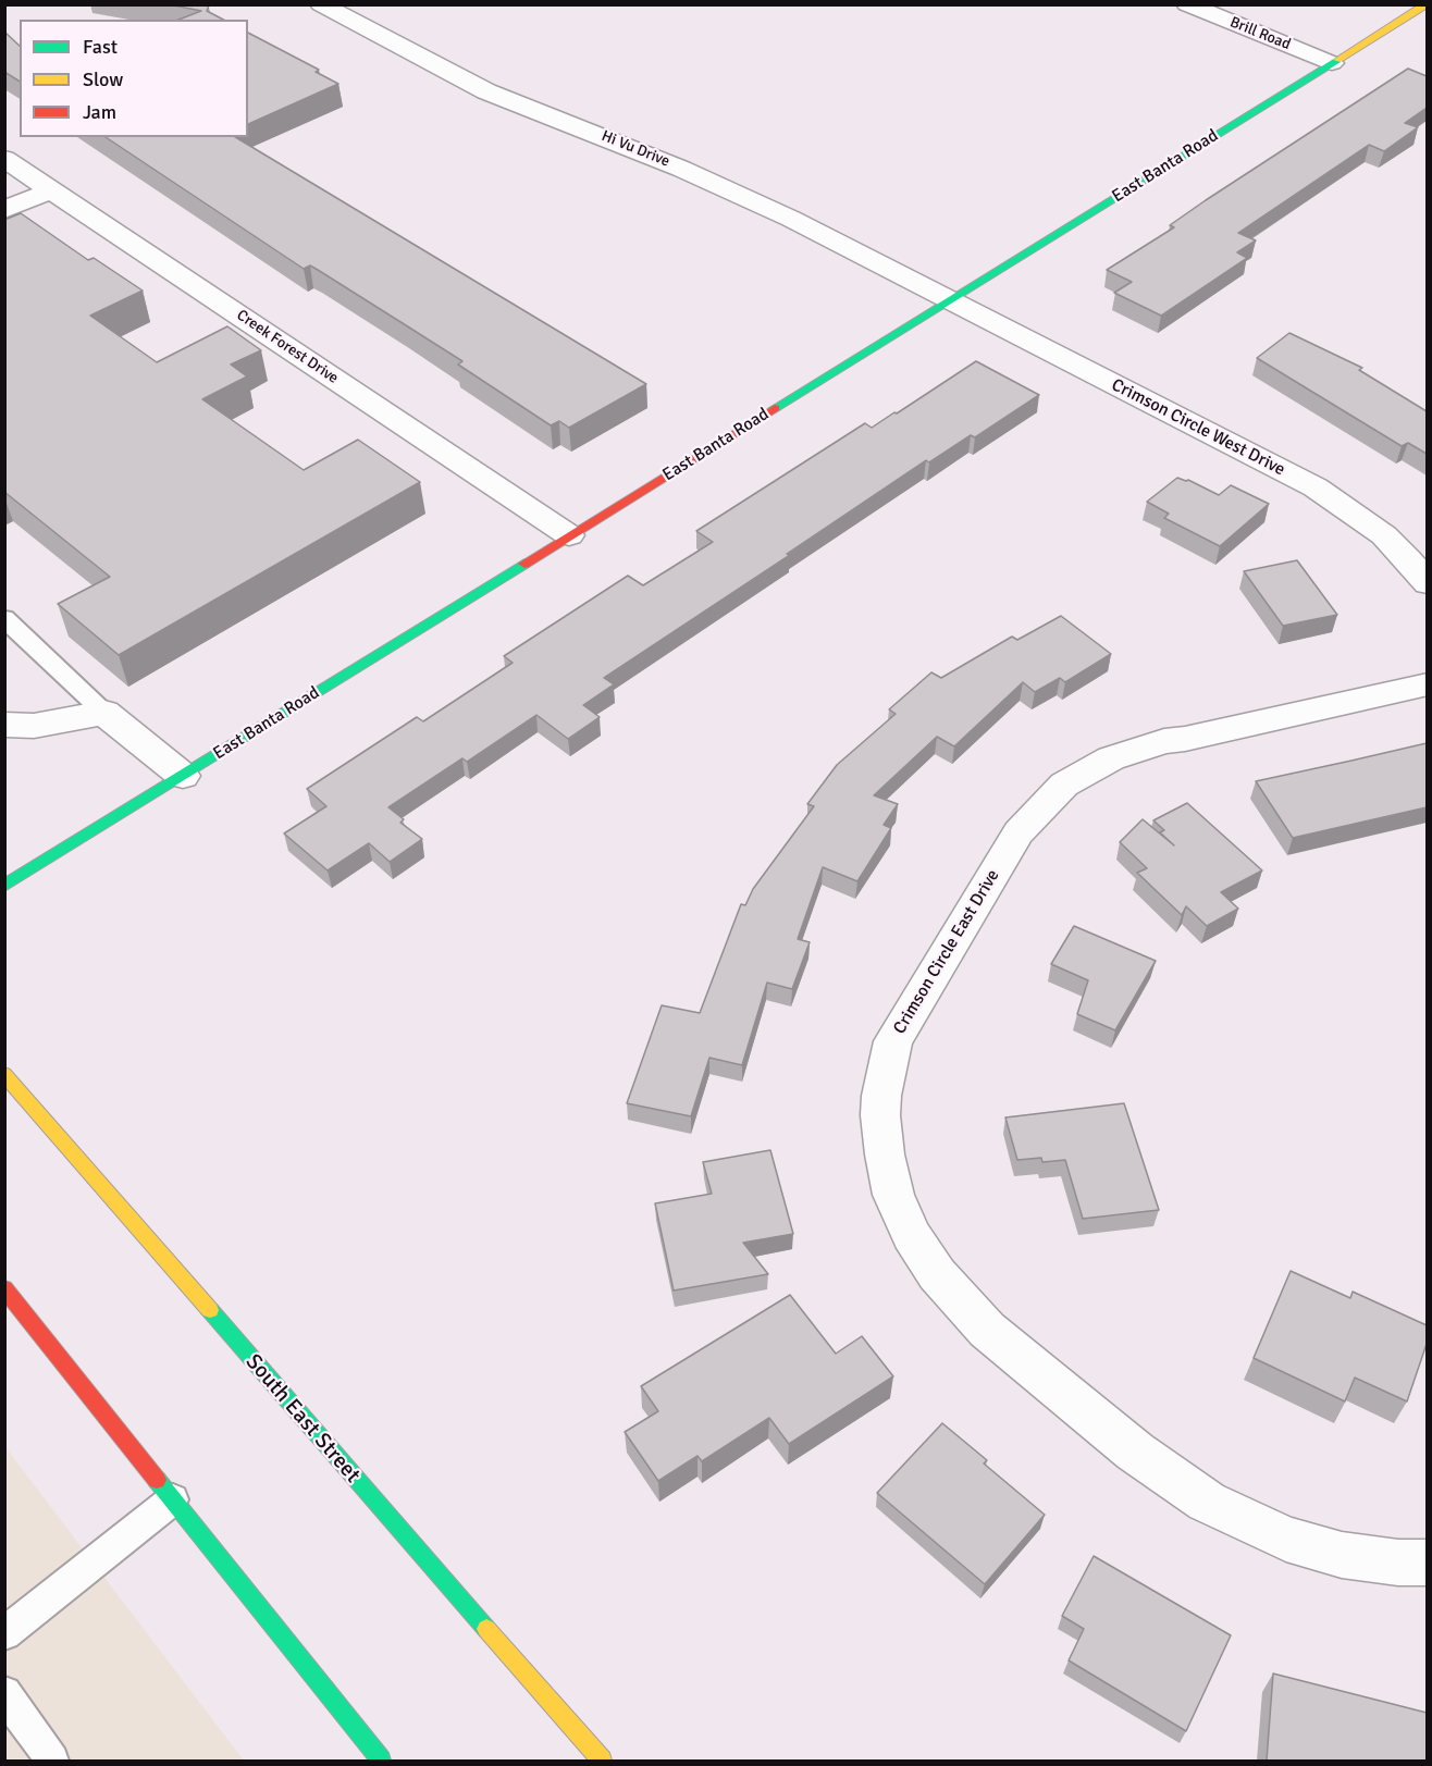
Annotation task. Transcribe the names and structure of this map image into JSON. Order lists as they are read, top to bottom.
{
  "streets": {
    "street": [
      "Brill Road",
      "Hi Vu Drive",
      "East Banta Road",
      "Creek Forest Drive",
      "Crimson Circle West Drive",
      "Crimson Circle East Drive",
      "South East Street"
    ]
  },
  "crossings": [
    ["Brill Road", "East Banta Road"],
    ["Hi Vu Drive", "East Banta Road"],
    ["Hi Vu Drive", "Crimson Circle West Drive"],
    ["East Banta Road", "Creek Forest Drive"],
    ["East Banta Road", "Crimson Circle West Drive"]
  ],
  "legend": ["Fast", "Slow", "Jam"]
}
